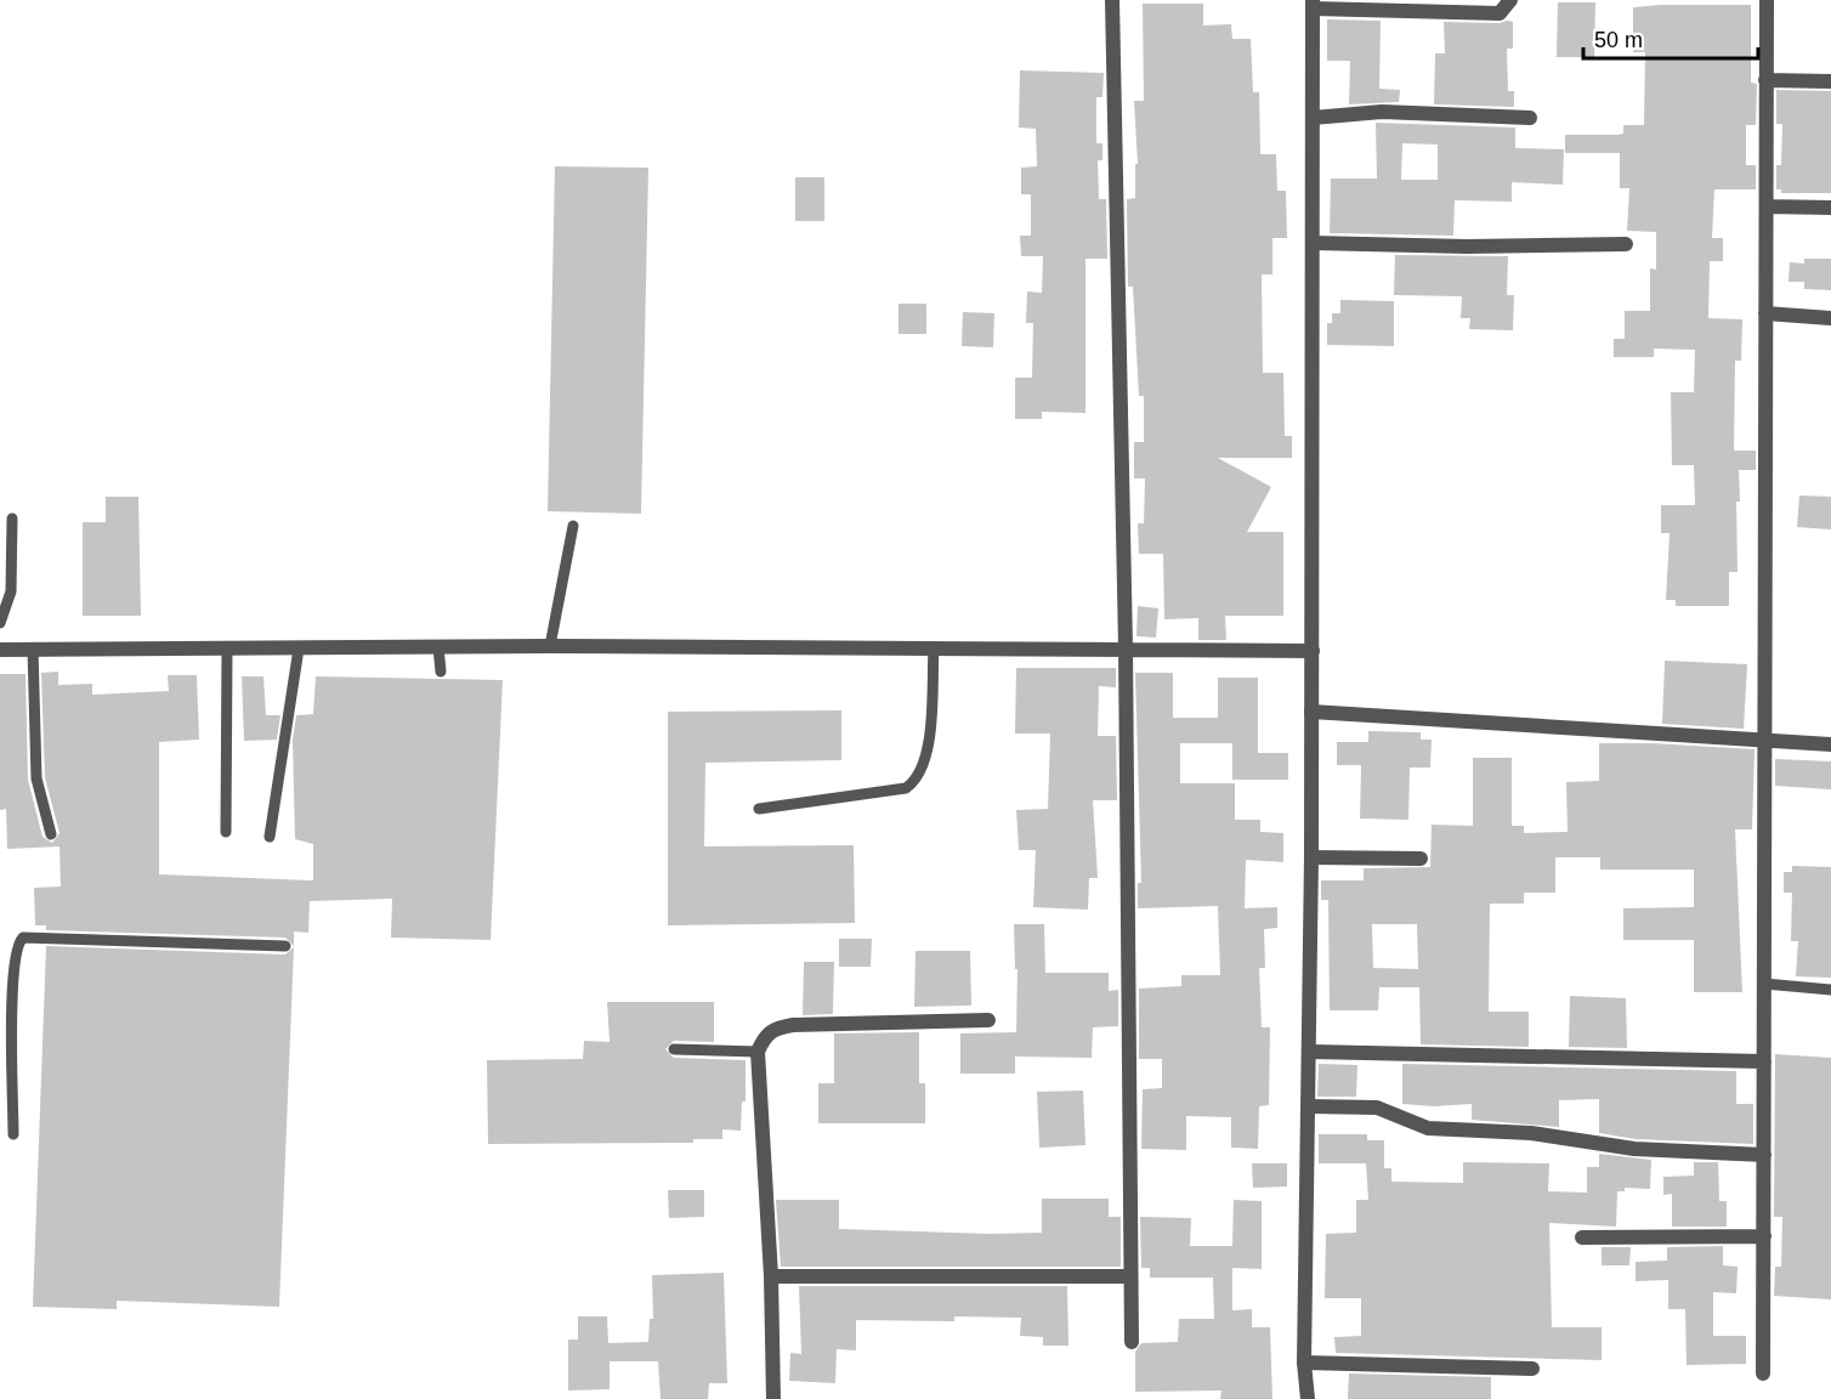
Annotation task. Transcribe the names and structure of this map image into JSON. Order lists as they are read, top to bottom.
{
  "scale_bar": "50 m"
}
